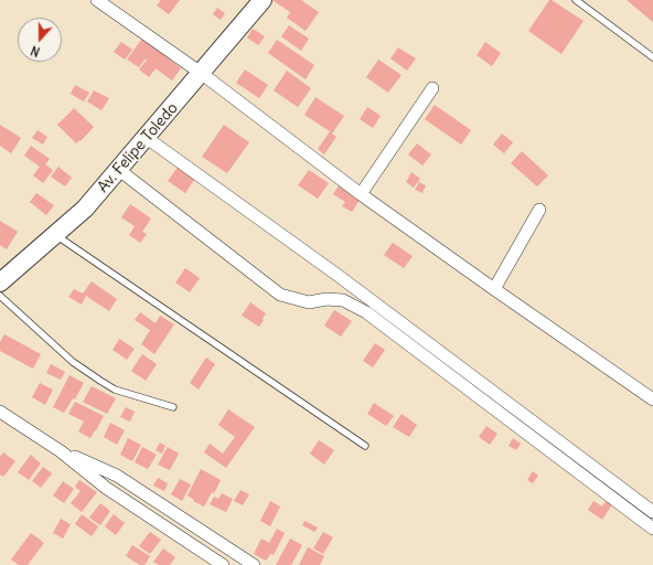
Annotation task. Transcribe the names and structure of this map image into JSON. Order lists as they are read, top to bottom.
{
  "streets": {
    "main road": ["Av. Felipe Toledo"]
  },
  "north": "bottom"
}
